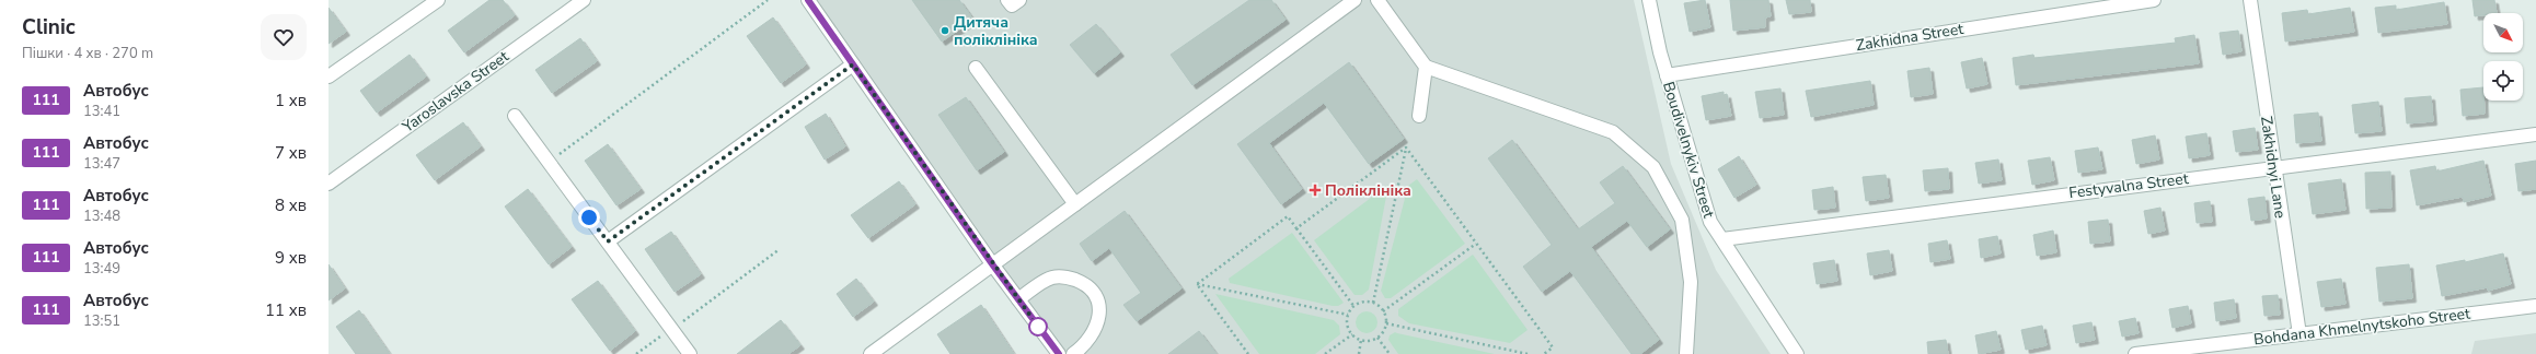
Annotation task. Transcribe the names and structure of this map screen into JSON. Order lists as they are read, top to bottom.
{
  "streets": {
    "street": [
      "Zakhidna Street",
      "Yaroslavska Street",
      "Boudivelnykiv Street",
      "Zakhidnyi Lane",
      "Festyvalna Street",
      "Bohdana Khmelnytskoho Street"
    ]
  },
  "crossings": [
    ["Zakhidna Street", "Boudivelnykiv Street"],
    ["Boudivelnykiv Street", "Festyvalna Street"],
    ["Zakhidnyi Lane", "Festyvalna Street"],
    ["Zakhidnyi Lane", "Bohdana Khmelnytskoho Street"]
  ],
  "places": {
    "other": ["Дитяча поліклініка"],
    "health": ["Поліклініка"]
  },
  "lines": ["bus line 111"],
  "north": "bottom right",
  "page": {
    "heading": ["Clinic", "Пішки · 4 хв · 270 m"],
    "list": [
      {
        "mark": "111",
        "name": "Автобус",
        "note": "13:41",
        "value": "1 хв"
      },
      {
        "mark": "111",
        "name": "Автобус",
        "note": "13:47",
        "value": "7 хв"
      },
      {
        "mark": "111",
        "name": "Автобус",
        "note": "13:48",
        "value": "8 хв"
      },
      {
        "mark": "111",
        "name": "Автобус",
        "note": "13:49",
        "value": "9 хв"
      },
      {
        "mark": "111",
        "name": "Автобус",
        "note": "13:51",
        "value": "11 хв"
      }
    ]
  }
}
